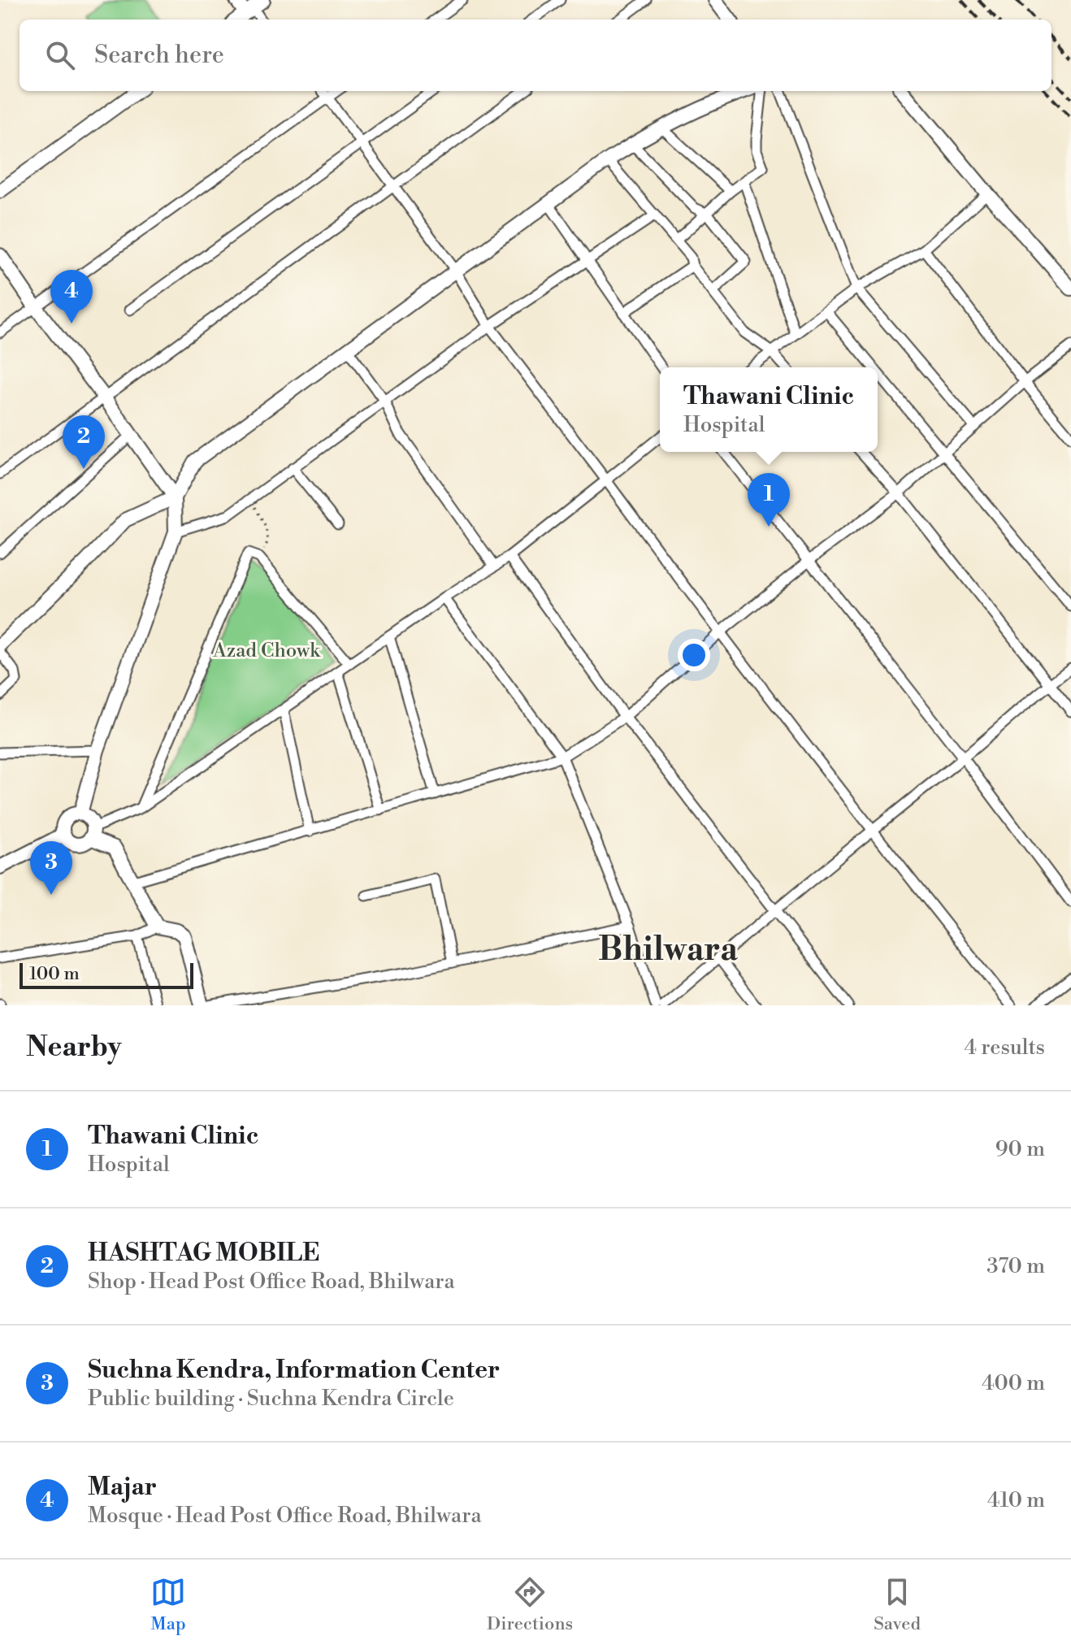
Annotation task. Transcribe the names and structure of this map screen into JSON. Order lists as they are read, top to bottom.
{
  "districts": ["Bhilwara"],
  "parks": ["Azad Chowk"],
  "scale_bar": "100 m",
  "page": {
    "search": "Search here",
    "pins": [
      "4",
      "2",
      "1",
      "3"
    ],
    "popup": ["Thawani Clinic", "Hospital"],
    "scale": "100 m",
    "heading": ["Nearby", "4 results"],
    "list": [
      {
        "mark": "1",
        "name": "Thawani Clinic",
        "note": "Hospital",
        "value": "90 m"
      },
      {
        "mark": "2",
        "name": "HASHTAG MOBILE",
        "note": "Shop · Head Post Office Road, Bhilwara",
        "value": "370 m"
      },
      {
        "mark": "3",
        "name": "Suchna Kendra, Information Center",
        "note": "Public building · Suchna Kendra Circle",
        "value": "400 m"
      },
      {
        "mark": "4",
        "name": "Majar",
        "note": "Mosque · Head Post Office Road, Bhilwara",
        "value": "410 m"
      }
    ],
    "nav": ["Map", "Directions", "Saved"]
  }
}
